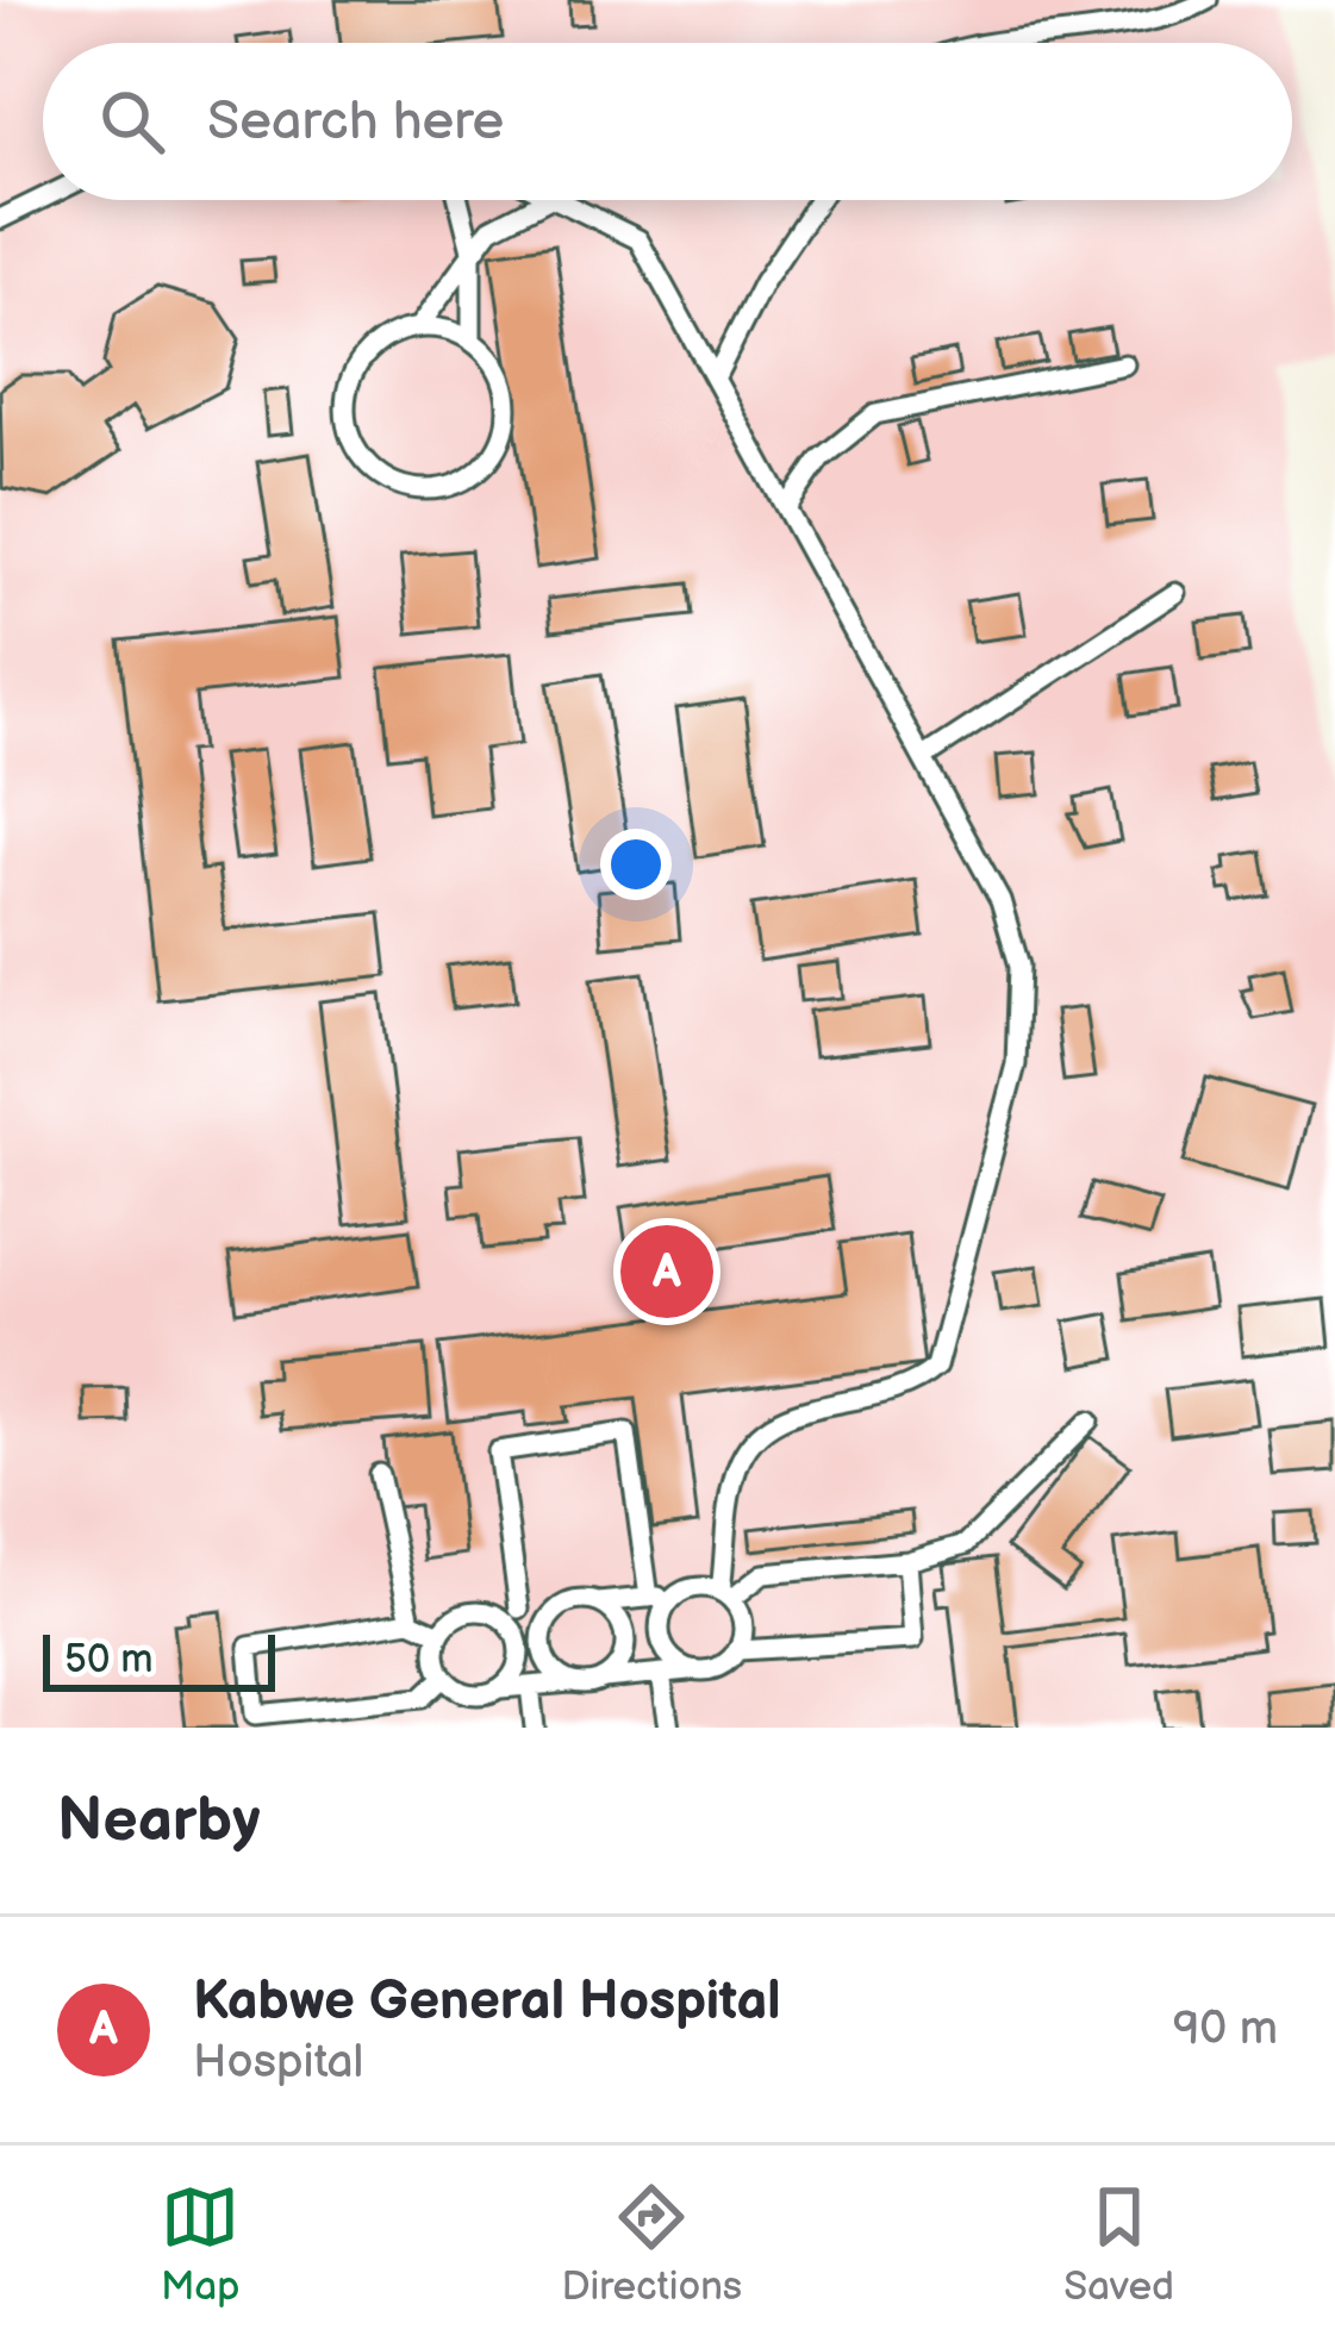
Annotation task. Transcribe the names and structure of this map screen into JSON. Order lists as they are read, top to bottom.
{
  "scale_bar": "50 m",
  "page": {
    "search": "Search here",
    "pins": "A",
    "scale": "50 m",
    "heading": "Nearby",
    "list": [
      {
        "mark": "A",
        "name": "Kabwe General Hospital",
        "note": "Hospital",
        "value": "90 m"
      }
    ],
    "nav": ["Map", "Directions", "Saved"]
  }
}
